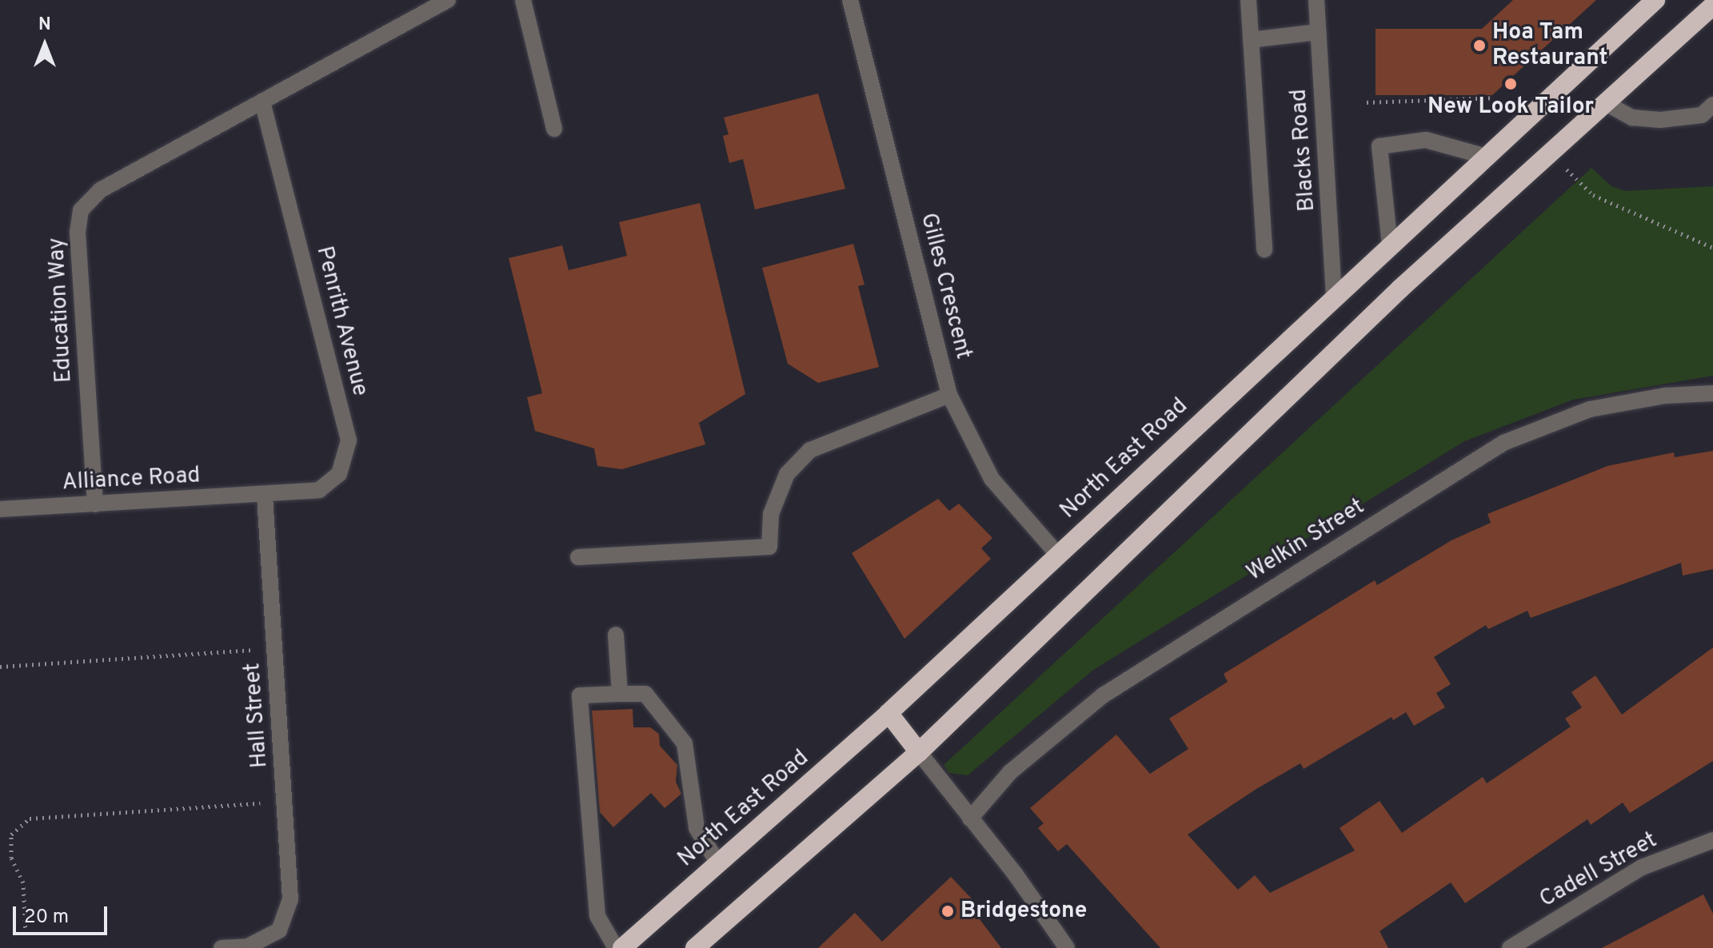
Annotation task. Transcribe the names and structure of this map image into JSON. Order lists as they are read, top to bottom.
{
  "streets": {
    "highway": ["North East Road"],
    "street": [
      "Blacks Road",
      "Gilles Crescent",
      "Education Way",
      "Penrith Avenue",
      "Alliance Road",
      "Welkin Street",
      "Hall Street",
      "Cadell Street"
    ]
  },
  "crossings": [
    ["Blacks Road", "North East Road"],
    ["Gilles Crescent", "North East Road"],
    ["Education Way", "Penrith Avenue"],
    ["Education Way", "Alliance Road"],
    ["Penrith Avenue", "Alliance Road"],
    ["Penrith Avenue", "Hall Street"],
    ["Alliance Road", "Hall Street"]
  ],
  "places": ["Hoa Tam Restaurant", "New Look Tailor", "Bridgestone"],
  "scale_bar": "20 m",
  "north": "top"
}
